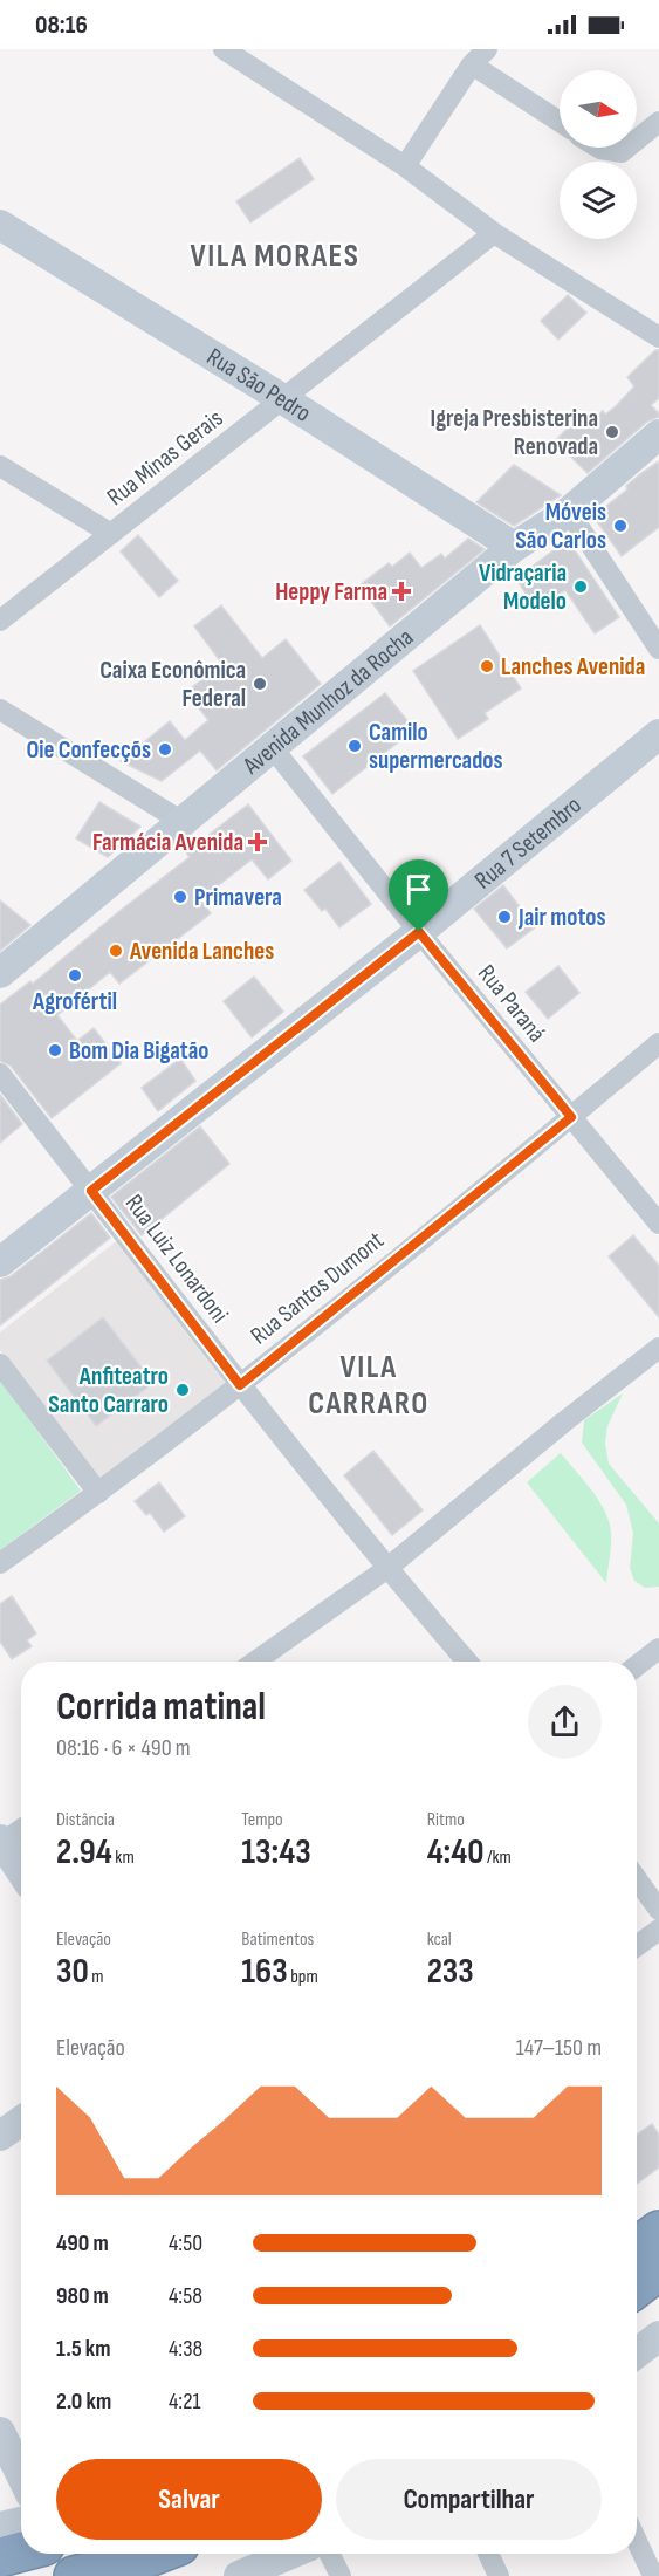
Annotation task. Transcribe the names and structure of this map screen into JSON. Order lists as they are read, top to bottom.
{
  "streets": {
    "street": [
      "Rua São Pedro",
      "Rua Minas Gerais",
      "Avenida Munhoz da Rocha",
      "Rua 7 Setembro",
      "Rua Paraná",
      "Rua Luiz Lonardoni",
      "Rua Santos Dumont"
    ]
  },
  "crossings": [
    ["Rua São Pedro", "Rua Minas Gerais"],
    ["Rua São Pedro", "Avenida Munhoz da Rocha"],
    ["Avenida Munhoz da Rocha", "Rua Paraná"],
    ["Rua 7 Setembro", "Rua Paraná"],
    ["Rua 7 Setembro", "Rua Luiz Lonardoni"],
    ["Rua Paraná", "Rua Santos Dumont"],
    ["Rua Luiz Lonardoni", "Rua Santos Dumont"]
  ],
  "districts": ["VILA MORAES", "VILA CARRARO"],
  "places": {
    "other": [
      "Igreja Presbisterina Renovada",
      "Móveis São Carlos",
      "Vidraçaria Modelo",
      "Lanches Avenida",
      "Caixa Econômica Federal",
      "Camilo supermercados",
      "Oie Confecçõs",
      "Primavera",
      "Jair motos",
      "Avenida Lanches",
      "Agrofértil",
      "Bom Dia Bigatão",
      "Anfiteatro Santo Carraro"
    ],
    "health": ["Heppy Farma", "Farmácia Avenida"]
  },
  "north": "right",
  "page": {
    "status": "08:16",
    "heading": ["Corrida matinal", "08:16 · 6 × 490 m"],
    "stats": [
      ["Distância", "2.94 km"],
      ["Tempo", "13:43"],
      ["Ritmo", "4:40 /km"],
      ["Elevação", "30 m"],
      ["Batimentos", "163 bpm"],
      ["kcal", "233"]
    ],
    "chart": ["Elevação", "147–150 m"],
    "list": [
      {
        "name": "490 m",
        "note": "4:50"
      },
      {
        "name": "980 m",
        "note": "4:58"
      },
      {
        "name": "1.5 km",
        "note": "4:38"
      },
      {
        "name": "2.0 km",
        "note": "4:21"
      }
    ],
    "buttons": ["Salvar", "Compartilhar"]
  }
}
